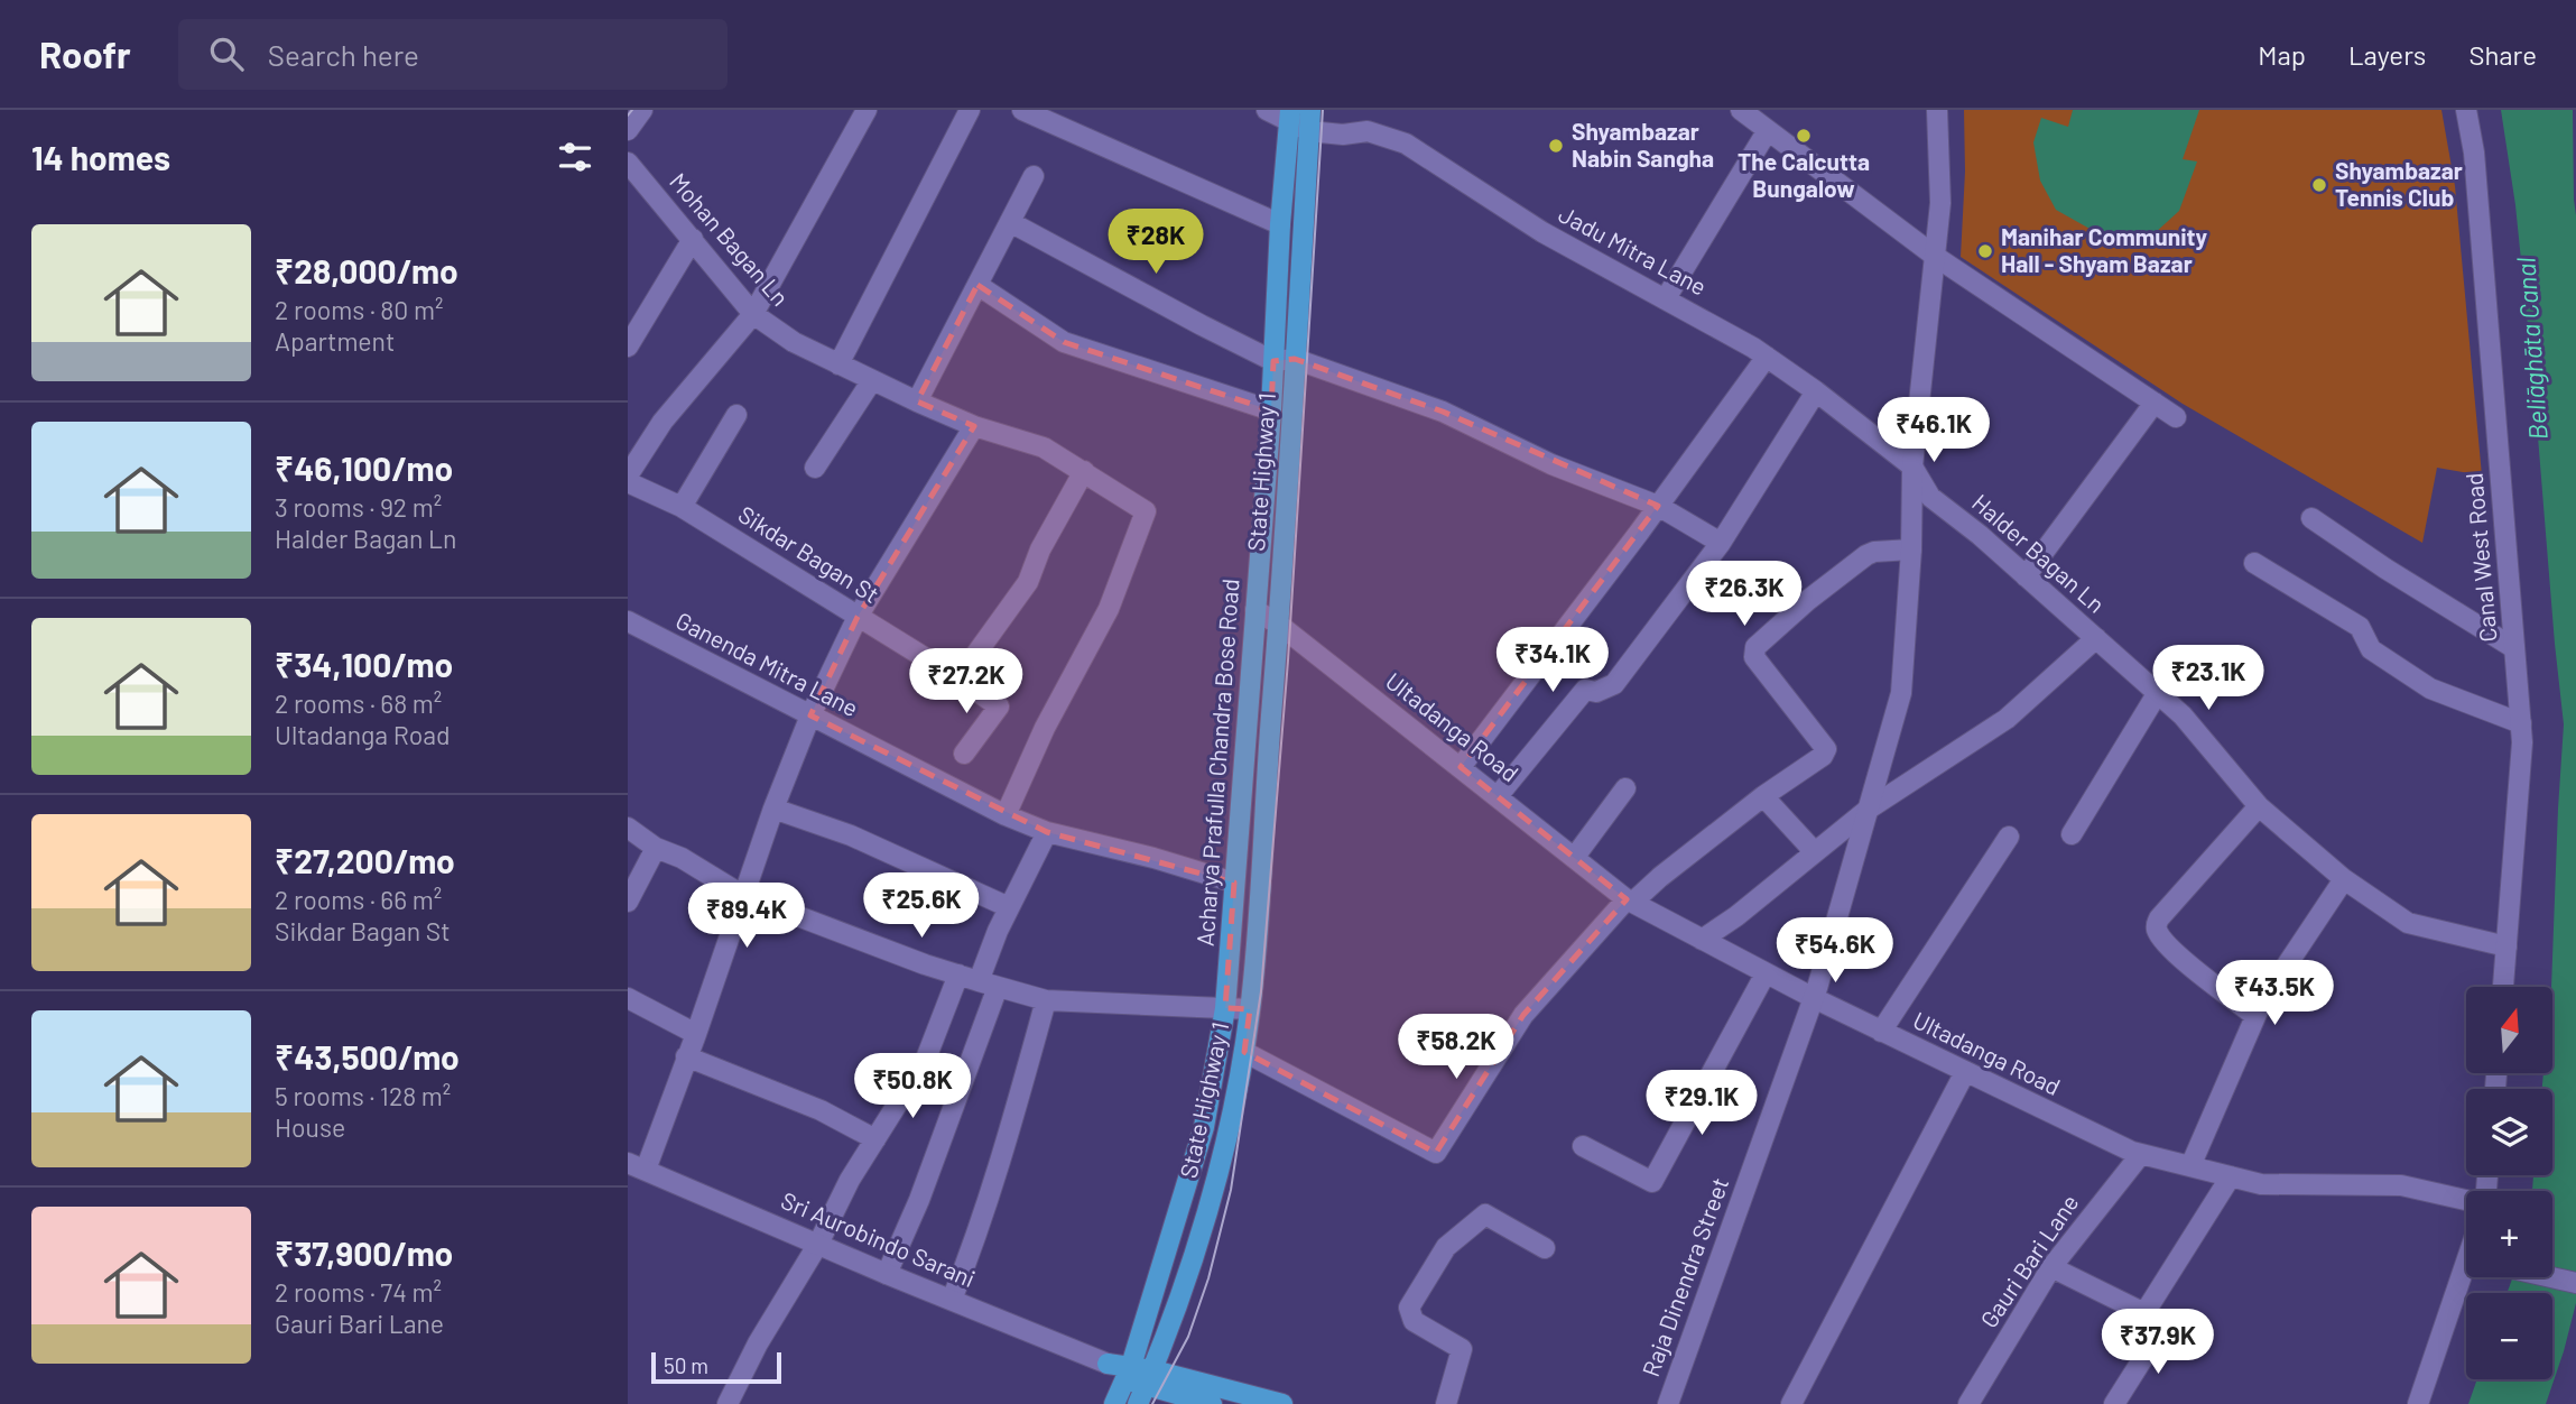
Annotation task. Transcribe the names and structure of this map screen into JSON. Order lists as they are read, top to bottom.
{
  "streets": {
    "main road": ["State Highway 1", "Acharya Prafulla Chandra Bose Road"],
    "street": [
      "Mohan Bagan Ln",
      "Jadu Mitra Lane",
      "Halder Bagan Ln",
      "Sikdar Bagan St",
      "Canal West Road",
      "Ganenda Mitra Lane",
      "Ultadanga Road",
      "Sri Aurobindo Sarani",
      "Gauri Bari Lane",
      "Raja Dinendra Street"
    ]
  },
  "crossings": [
    ["Mohan Bagan Ln", "Ganenda Mitra Lane"],
    ["Jadu Mitra Lane", "State Highway 1"],
    ["Jadu Mitra Lane", "Halder Bagan Ln"],
    ["Jadu Mitra Lane", "Raja Dinendra Street"],
    ["State Highway 1", "Ultadanga Road"],
    ["State Highway 1", "Acharya Prafulla Chandra Bose Road"],
    ["Halder Bagan Ln", "Canal West Road"],
    ["Halder Bagan Ln", "Raja Dinendra Street"],
    ["Ganenda Mitra Lane", "Acharya Prafulla Chandra Bose Road"],
    ["Ultadanga Road", "Acharya Prafulla Chandra Bose Road"],
    ["Ultadanga Road", "Gauri Bari Lane"],
    ["Ultadanga Road", "Raja Dinendra Street"]
  ],
  "water": ["Beliāghāta Canal"],
  "places": [
    "The Calcutta Bungalow",
    "Shyambazar Nabin Sangha",
    "Shyambazar Tennis Club",
    "Manihar Community Hall - Shyam Bazar"
  ],
  "scale_bar": "50 m",
  "north": "top",
  "page": {
    "header": "Roofr",
    "search": "Search here",
    "nav": ["Map", "Layers", "Share"],
    "heading": "14 homes",
    "list": [
      {
        "name": "₹28,000/mo",
        "note": "2 rooms · 80 m² · Apartment"
      },
      {
        "name": "₹46,100/mo",
        "note": "3 rooms · 92 m² · Halder Bagan Ln"
      },
      {
        "name": "₹34,100/mo",
        "note": "2 rooms · 68 m² · Ultadanga Road"
      },
      {
        "name": "₹27,200/mo",
        "note": "2 rooms · 66 m² · Sikdar Bagan St"
      },
      {
        "name": "₹43,500/mo",
        "note": "5 rooms · 128 m² · House"
      },
      {
        "name": "₹37,900/mo",
        "note": "2 rooms · 74 m² · Gauri Bari Lane"
      }
    ],
    "price": [
      "₹28K",
      "₹46.1K",
      "₹26.3K",
      "₹34.1K",
      "₹23.1K",
      "₹27.2K",
      "₹25.6K",
      "₹89.4K",
      "₹54.6K",
      "₹43.5K",
      "₹58.2K",
      "₹50.8K",
      "₹29.1K",
      "₹37.9K"
    ],
    "map_buttons": ["+", "−"],
    "scale": "50 m"
  }
}
